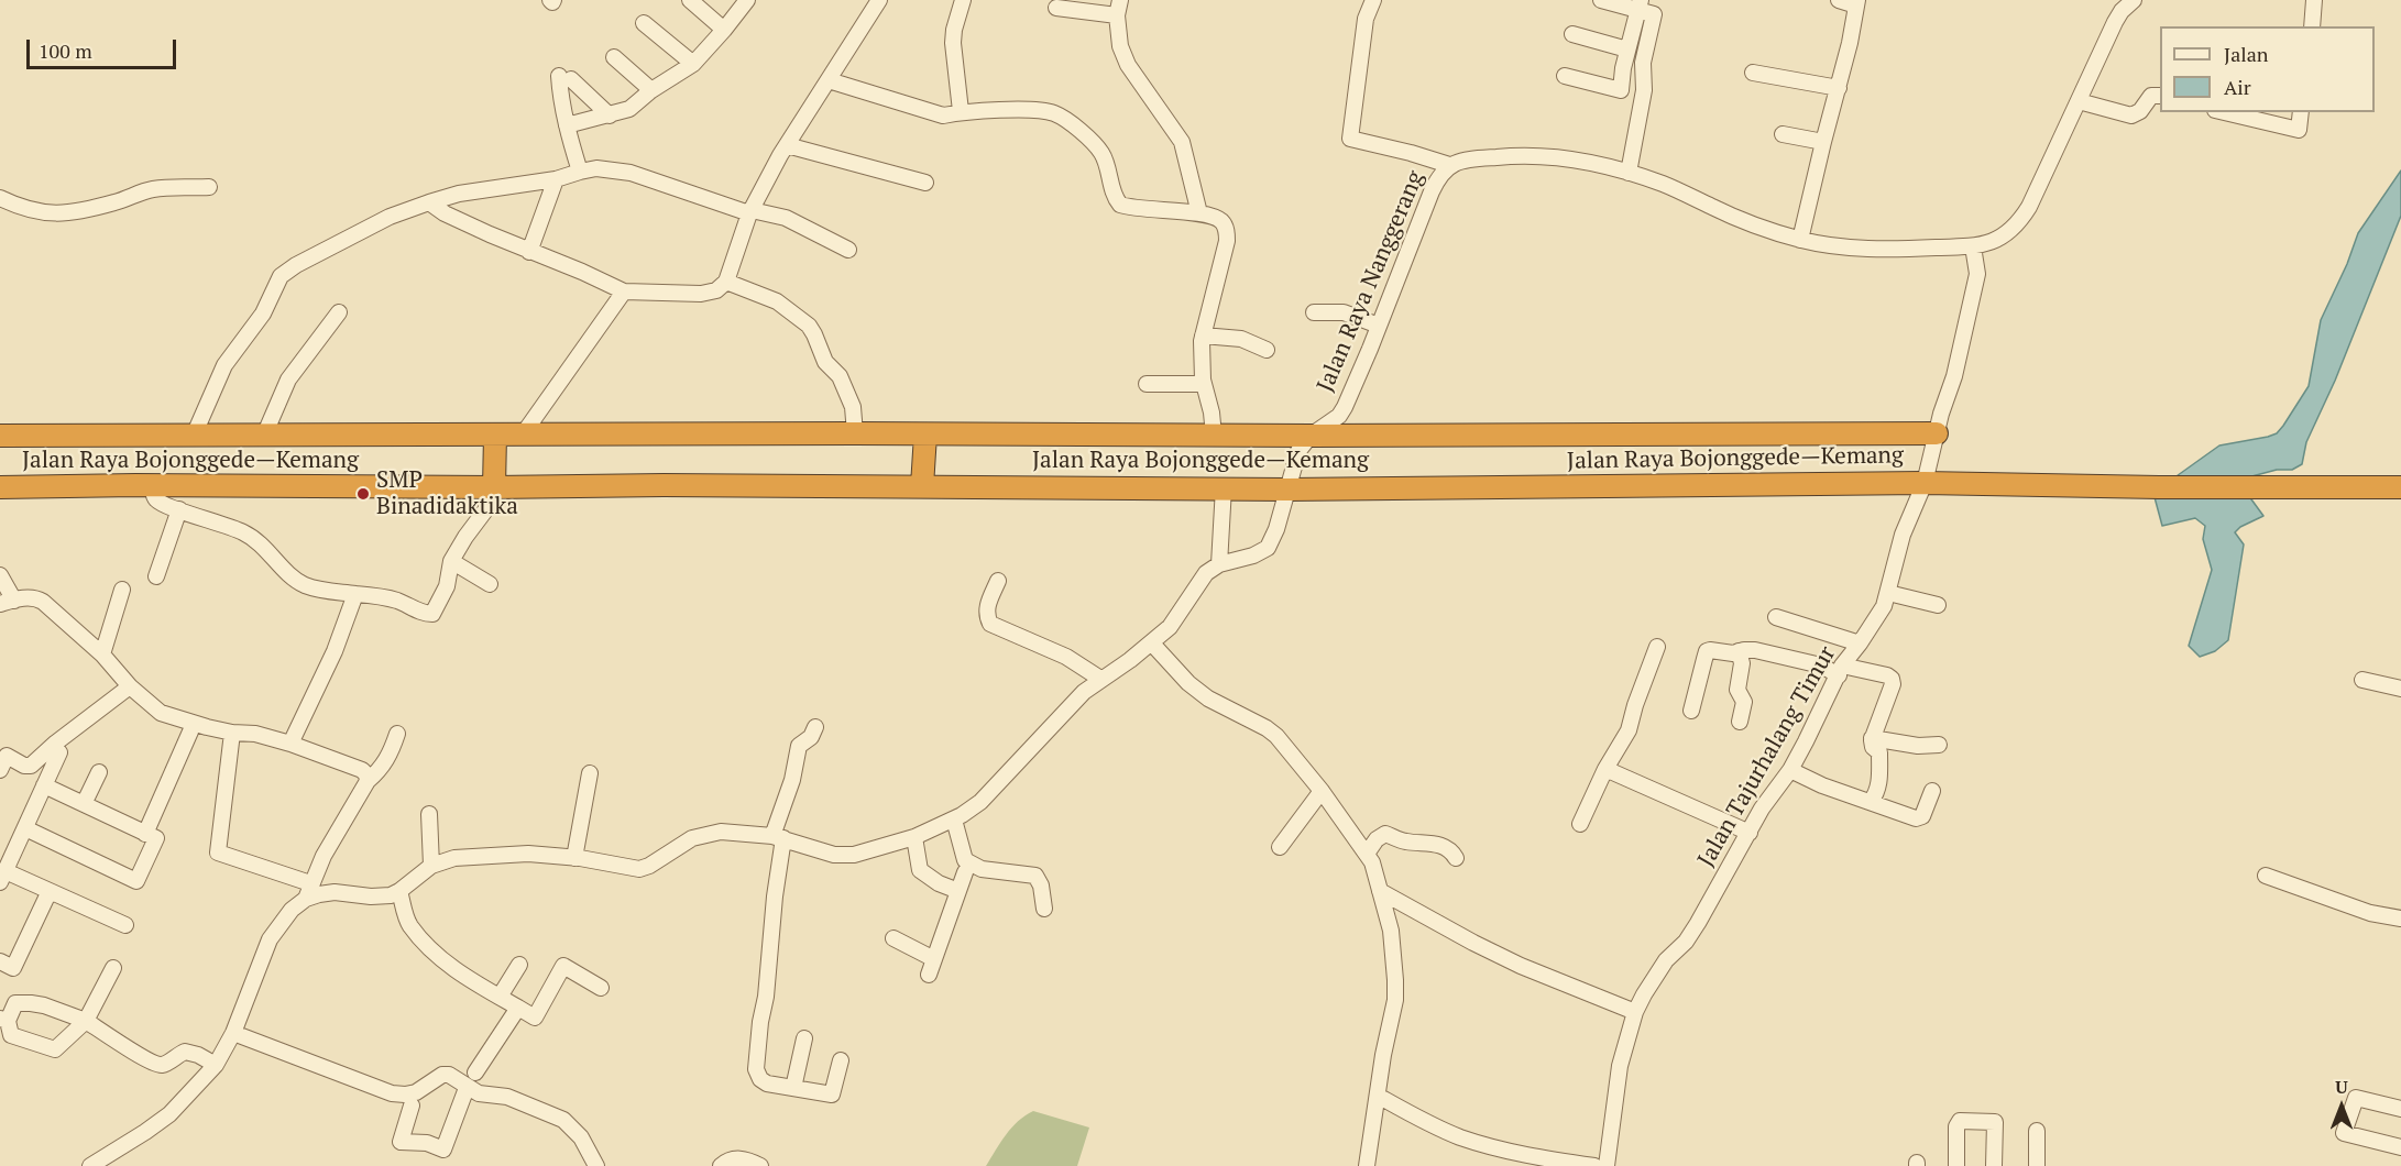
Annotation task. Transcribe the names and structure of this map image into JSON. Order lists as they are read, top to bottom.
{
  "streets": {
    "highway": ["Jalan Raya Bojonggede—Kemang"],
    "street": ["Jalan Raya Nanggerang", "Jalan Tajurhalang Timur"]
  },
  "crossings": [
    ["Jalan Raya Nanggerang", "Jalan Raya Bojonggede—Kemang"],
    ["Jalan Raya Nanggerang", "Jalan Tajurhalang Timur"],
    ["Jalan Raya Bojonggede—Kemang", "Jalan Tajurhalang Timur"]
  ],
  "places": ["SMP Binadidaktika"],
  "legend": ["Jalan", "Air"],
  "scale_bar": "100 m",
  "north": "top"
}
